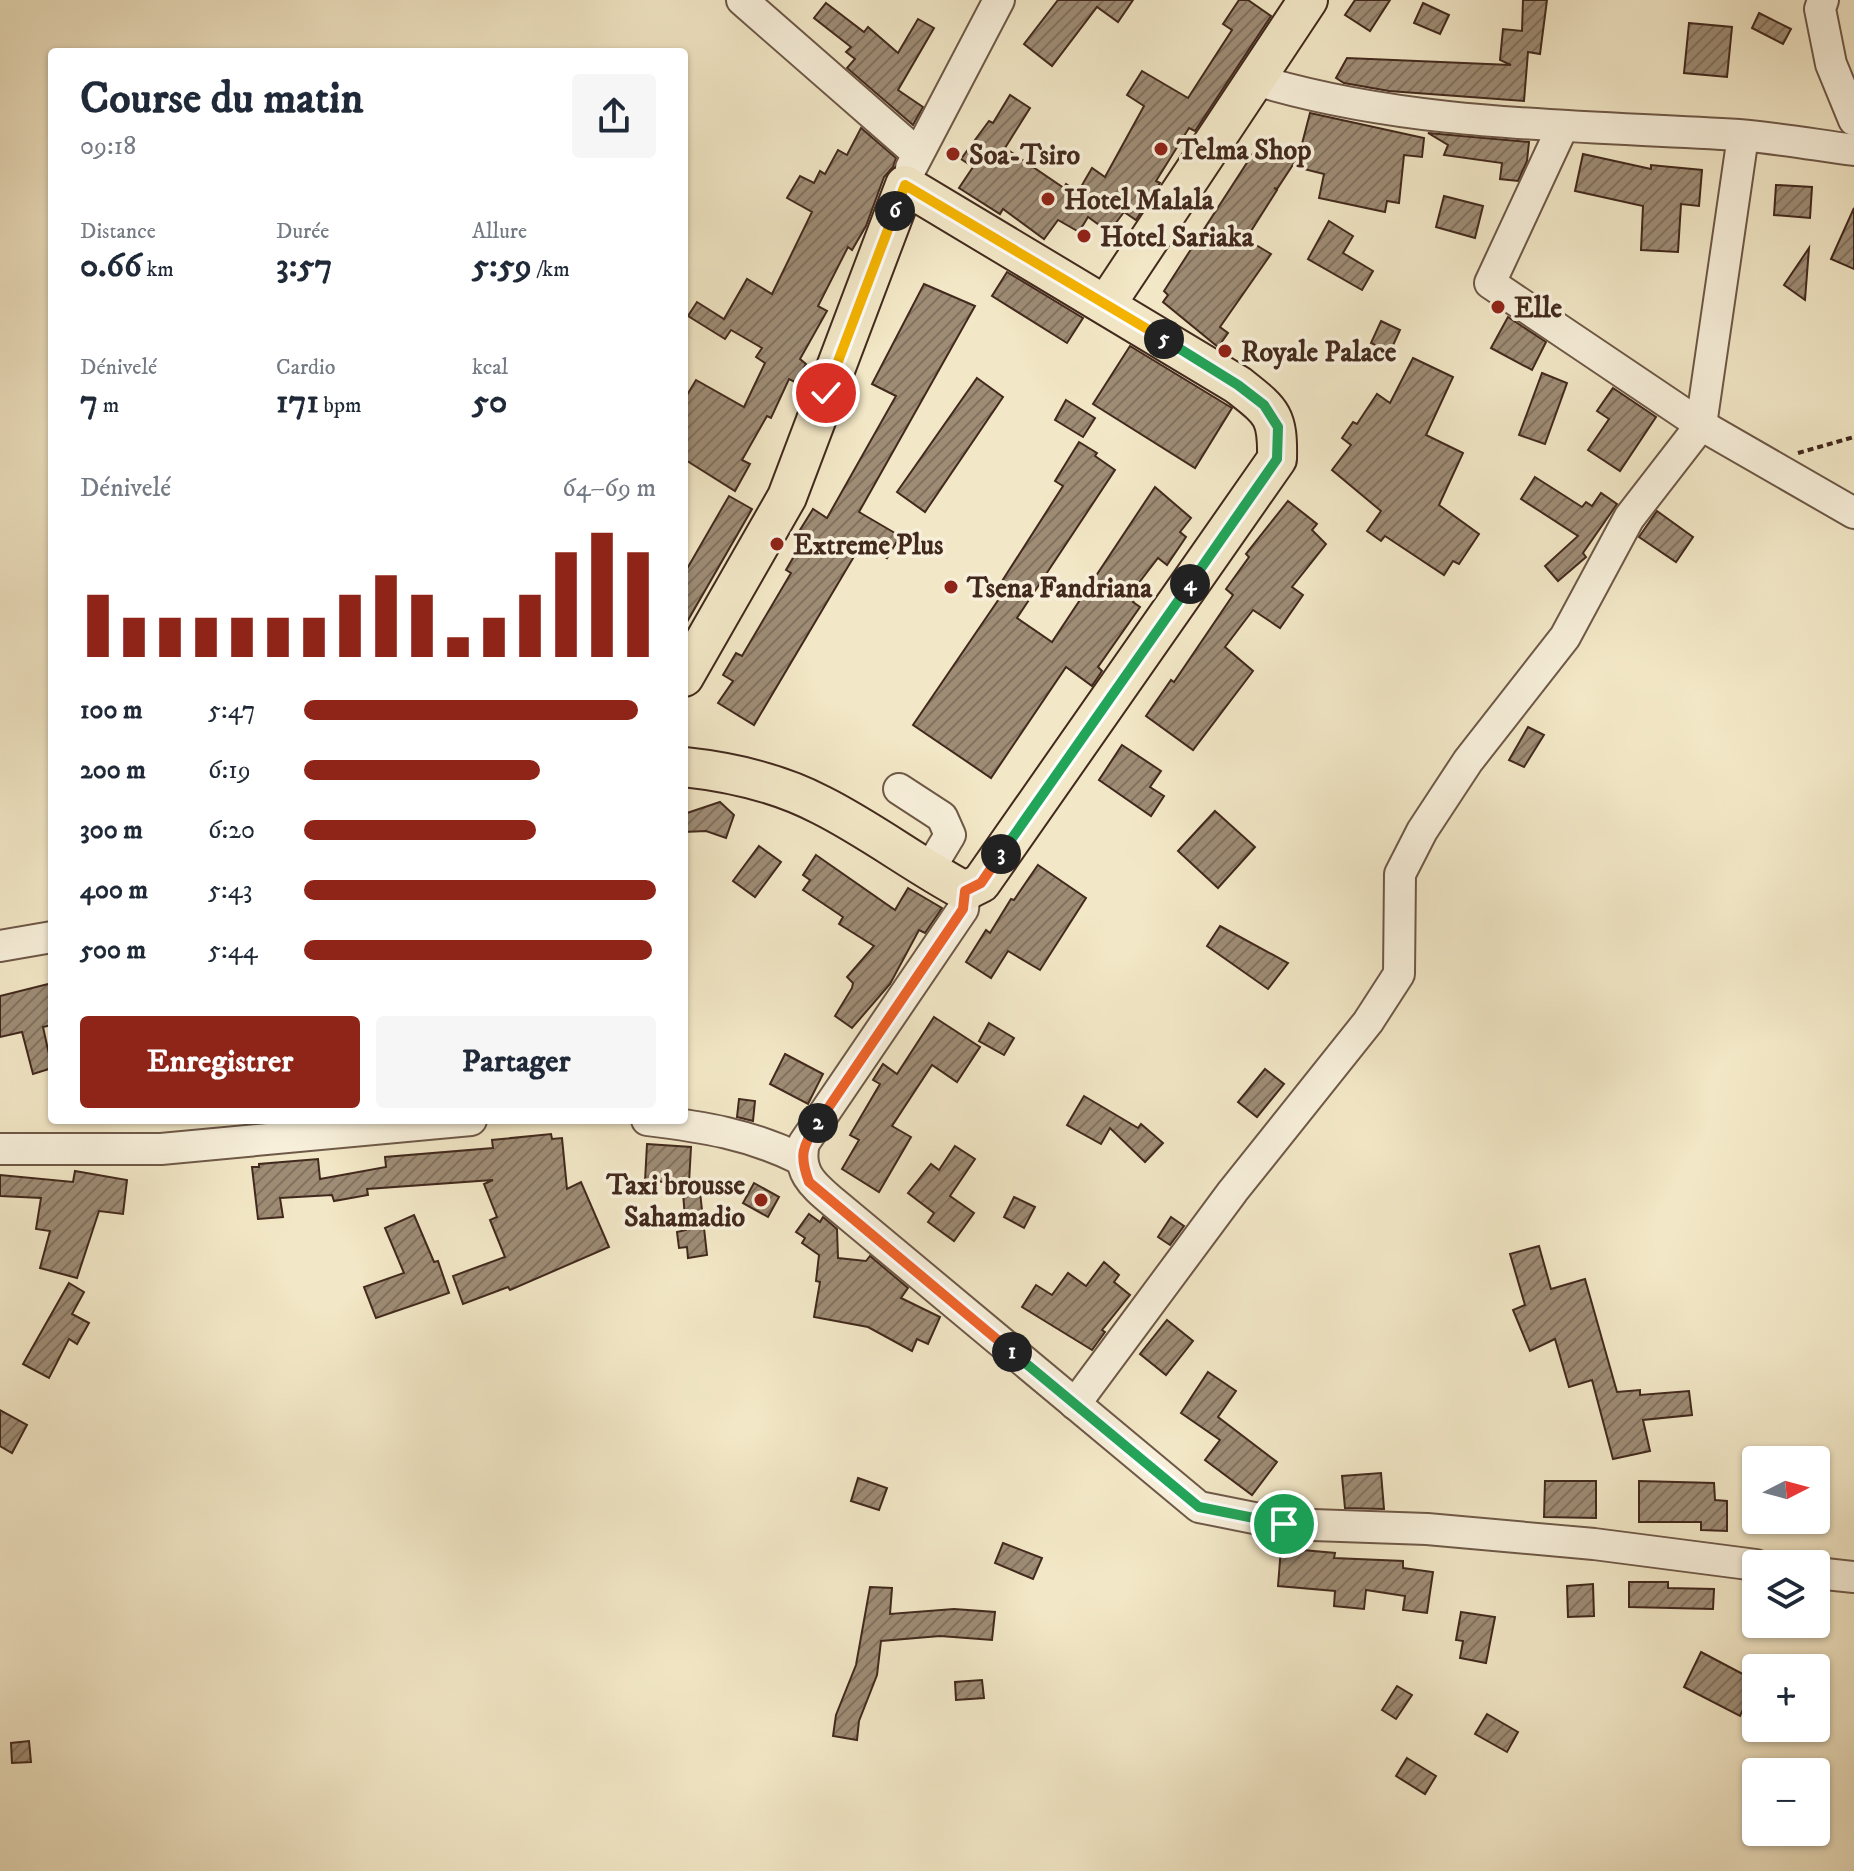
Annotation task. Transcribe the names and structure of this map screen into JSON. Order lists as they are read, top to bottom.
{
  "places": [
    "Telma Shop",
    "Soa-Tsiro",
    "Hotel Malala",
    "Hotel Sariaka",
    "Elle",
    "Royale Palace",
    "Extreme Plus",
    "Tsena Fandriana",
    "Taxi brousse Sahamadio"
  ],
  "north": "right",
  "page": {
    "heading": ["Course du matin", "09:18"],
    "stats": [
      ["Distance", "0.66 km"],
      ["Durée", "3:57"],
      ["Allure", "5:59 /km"],
      ["Dénivelé", "7 m"],
      ["Cardio", "171 bpm"],
      ["kcal", "50"]
    ],
    "pins": [
      "6",
      "5",
      "4",
      "3",
      "2",
      "1"
    ],
    "chart": ["Dénivelé", "64–69 m"],
    "list": [
      {
        "name": "100 m",
        "note": "5:47"
      },
      {
        "name": "200 m",
        "note": "6:19"
      },
      {
        "name": "300 m",
        "note": "6:20"
      },
      {
        "name": "400 m",
        "note": "5:43"
      },
      {
        "name": "500 m",
        "note": "5:44"
      }
    ],
    "buttons": ["Enregistrer", "Partager"],
    "map_buttons": ["+", "−"]
  }
}
